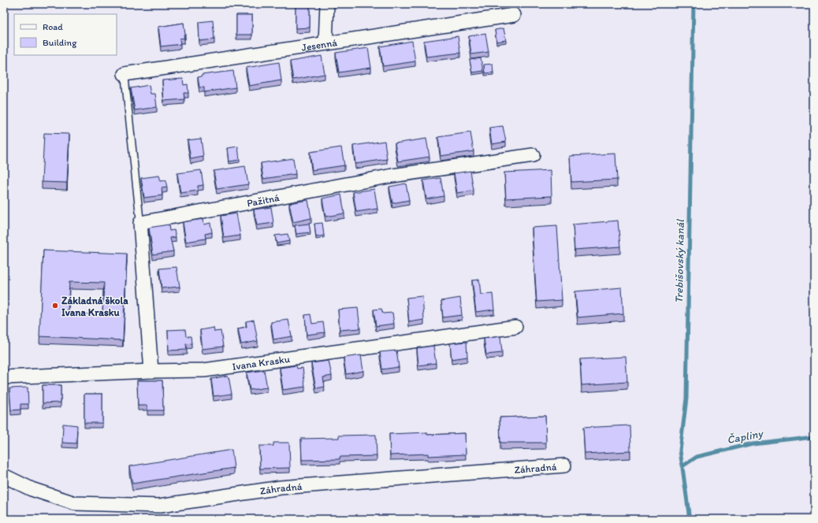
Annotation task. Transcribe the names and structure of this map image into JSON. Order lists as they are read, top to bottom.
{
  "streets": {
    "street": [
      "Jesenná",
      "Pažitná",
      "Ivana Krasku",
      "Záhradná"
    ]
  },
  "water": ["Trebišovský kanál", "Čapliny"],
  "places": ["Základná škola Ivana Krasku"],
  "legend": ["Road", "Building"]
}
